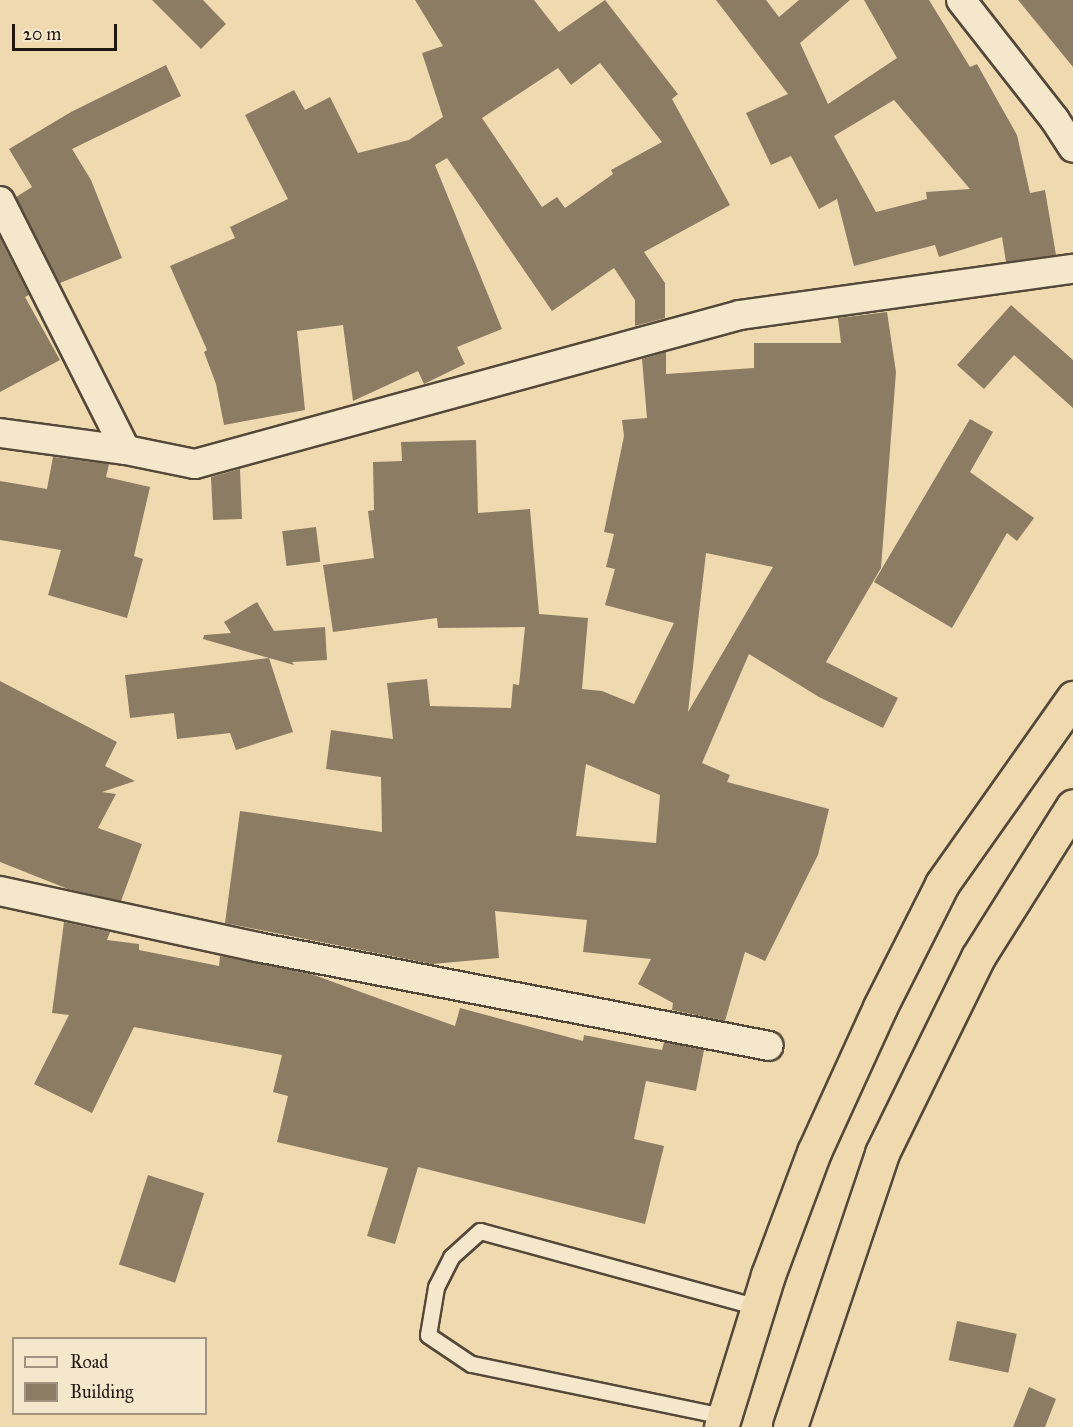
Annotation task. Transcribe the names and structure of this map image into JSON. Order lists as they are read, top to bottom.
{
  "legend": ["Road", "Building"],
  "scale_bar": "20 m"
}
